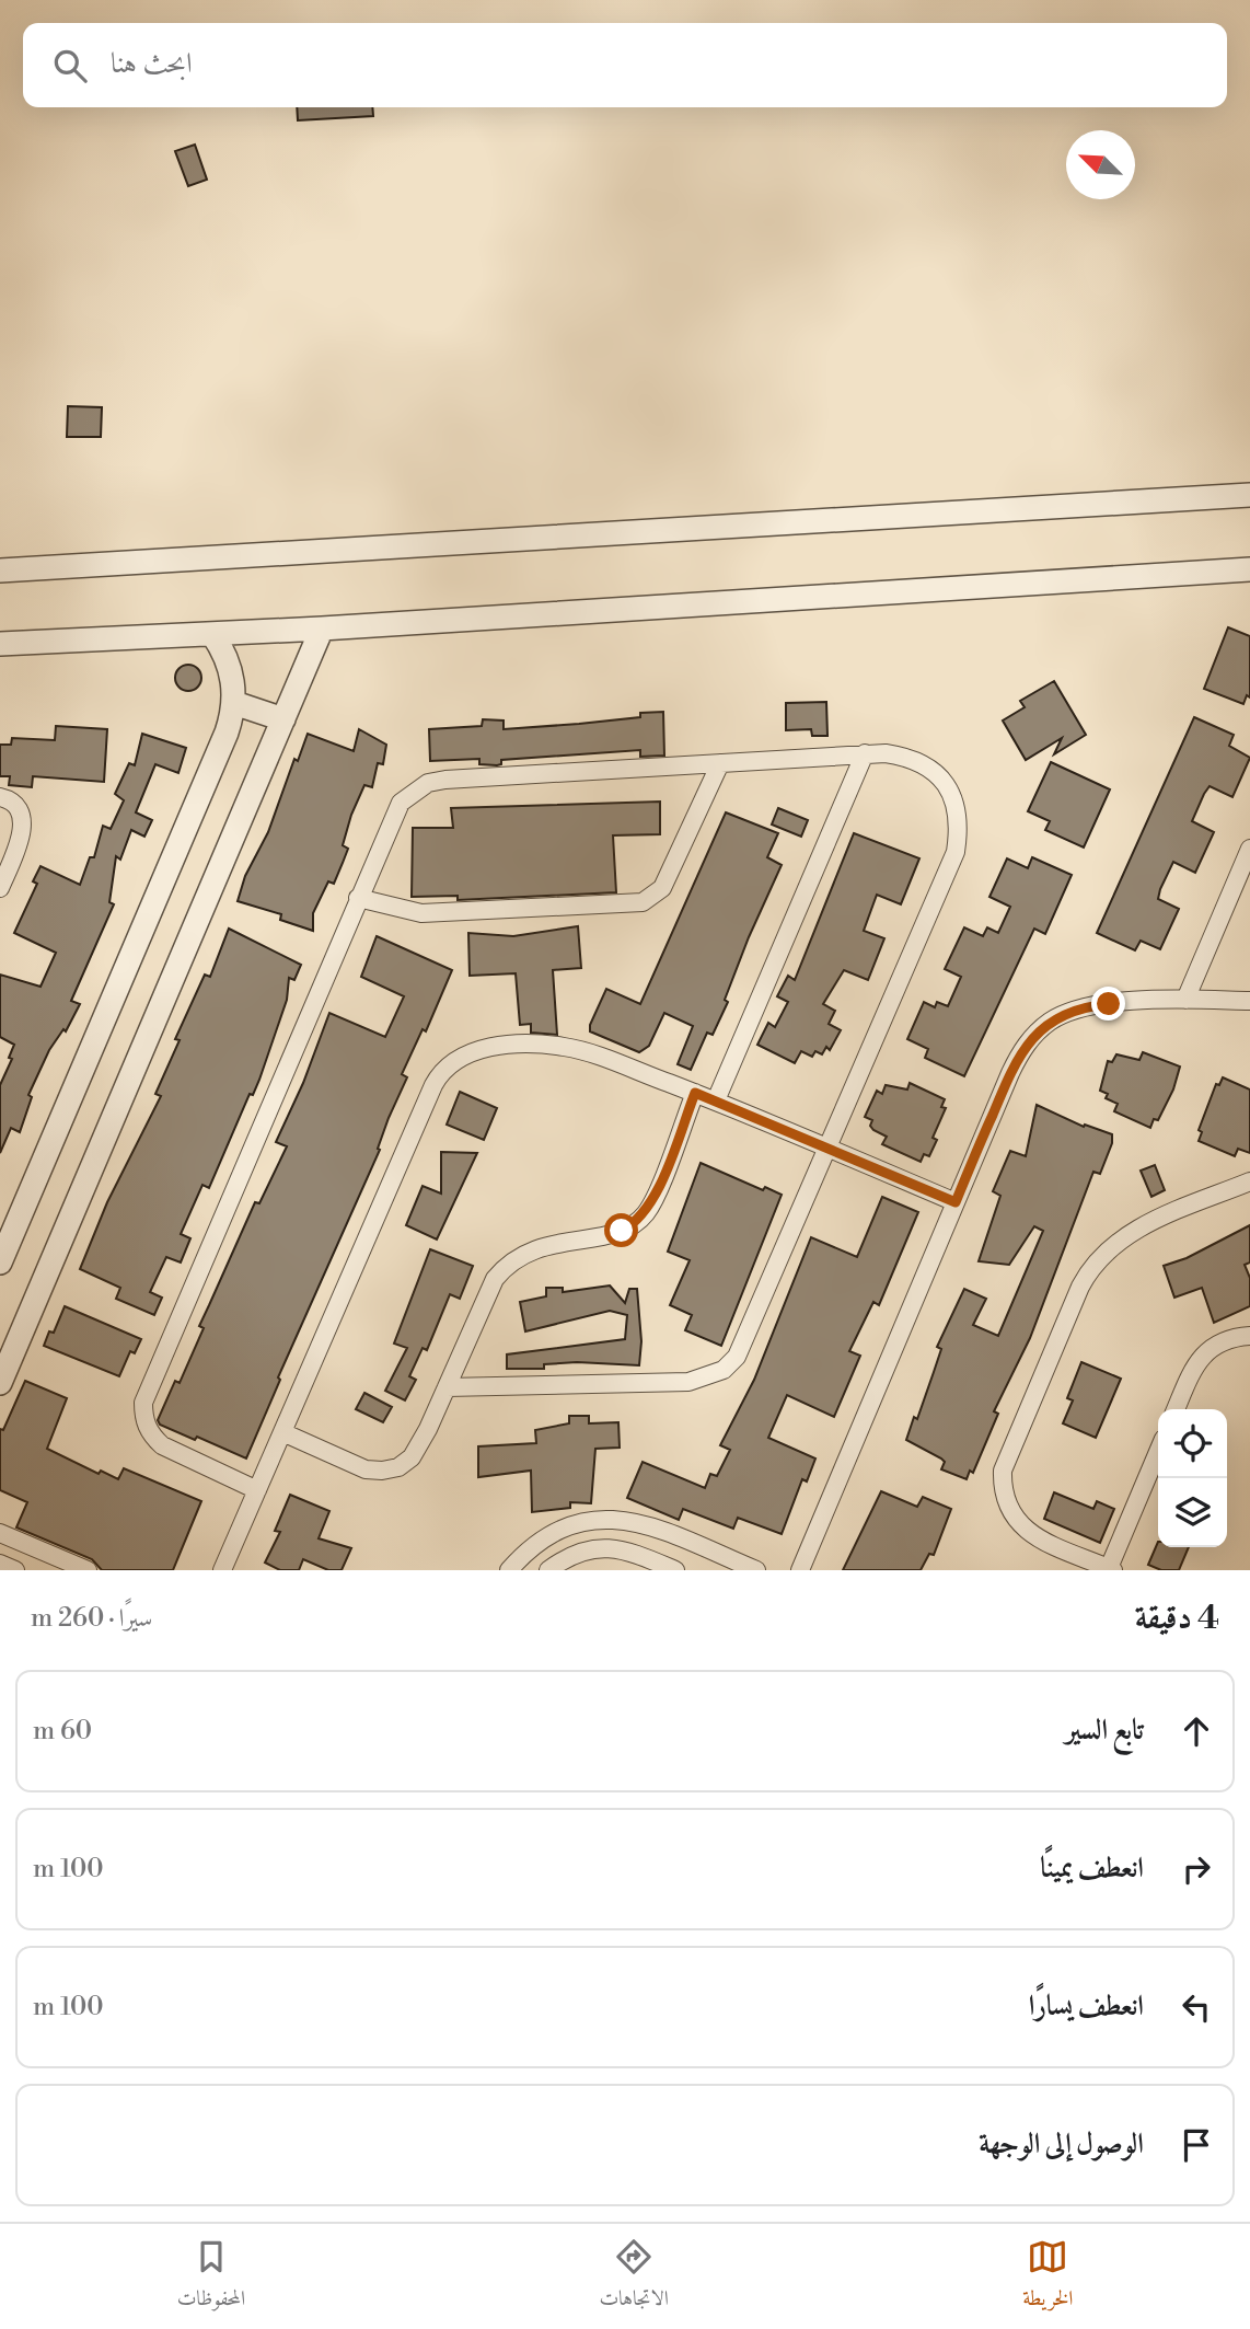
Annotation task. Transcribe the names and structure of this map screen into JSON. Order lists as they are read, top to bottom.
{
  "north": "top left",
  "page": {
    "search": "ابحث هنا",
    "heading": ["4 دقيقة", "سيرًا · 260 m"],
    "list": [
      ["تابع السير", "60 m"],
      ["انعطف يمينًا", "100 m"],
      ["انعطف يسارًا", "100 m"],
      "الوصول إلى الوجهة"
    ],
    "nav": ["الخريطة", "الاتجاهات", "المحفوظات"]
  }
}
